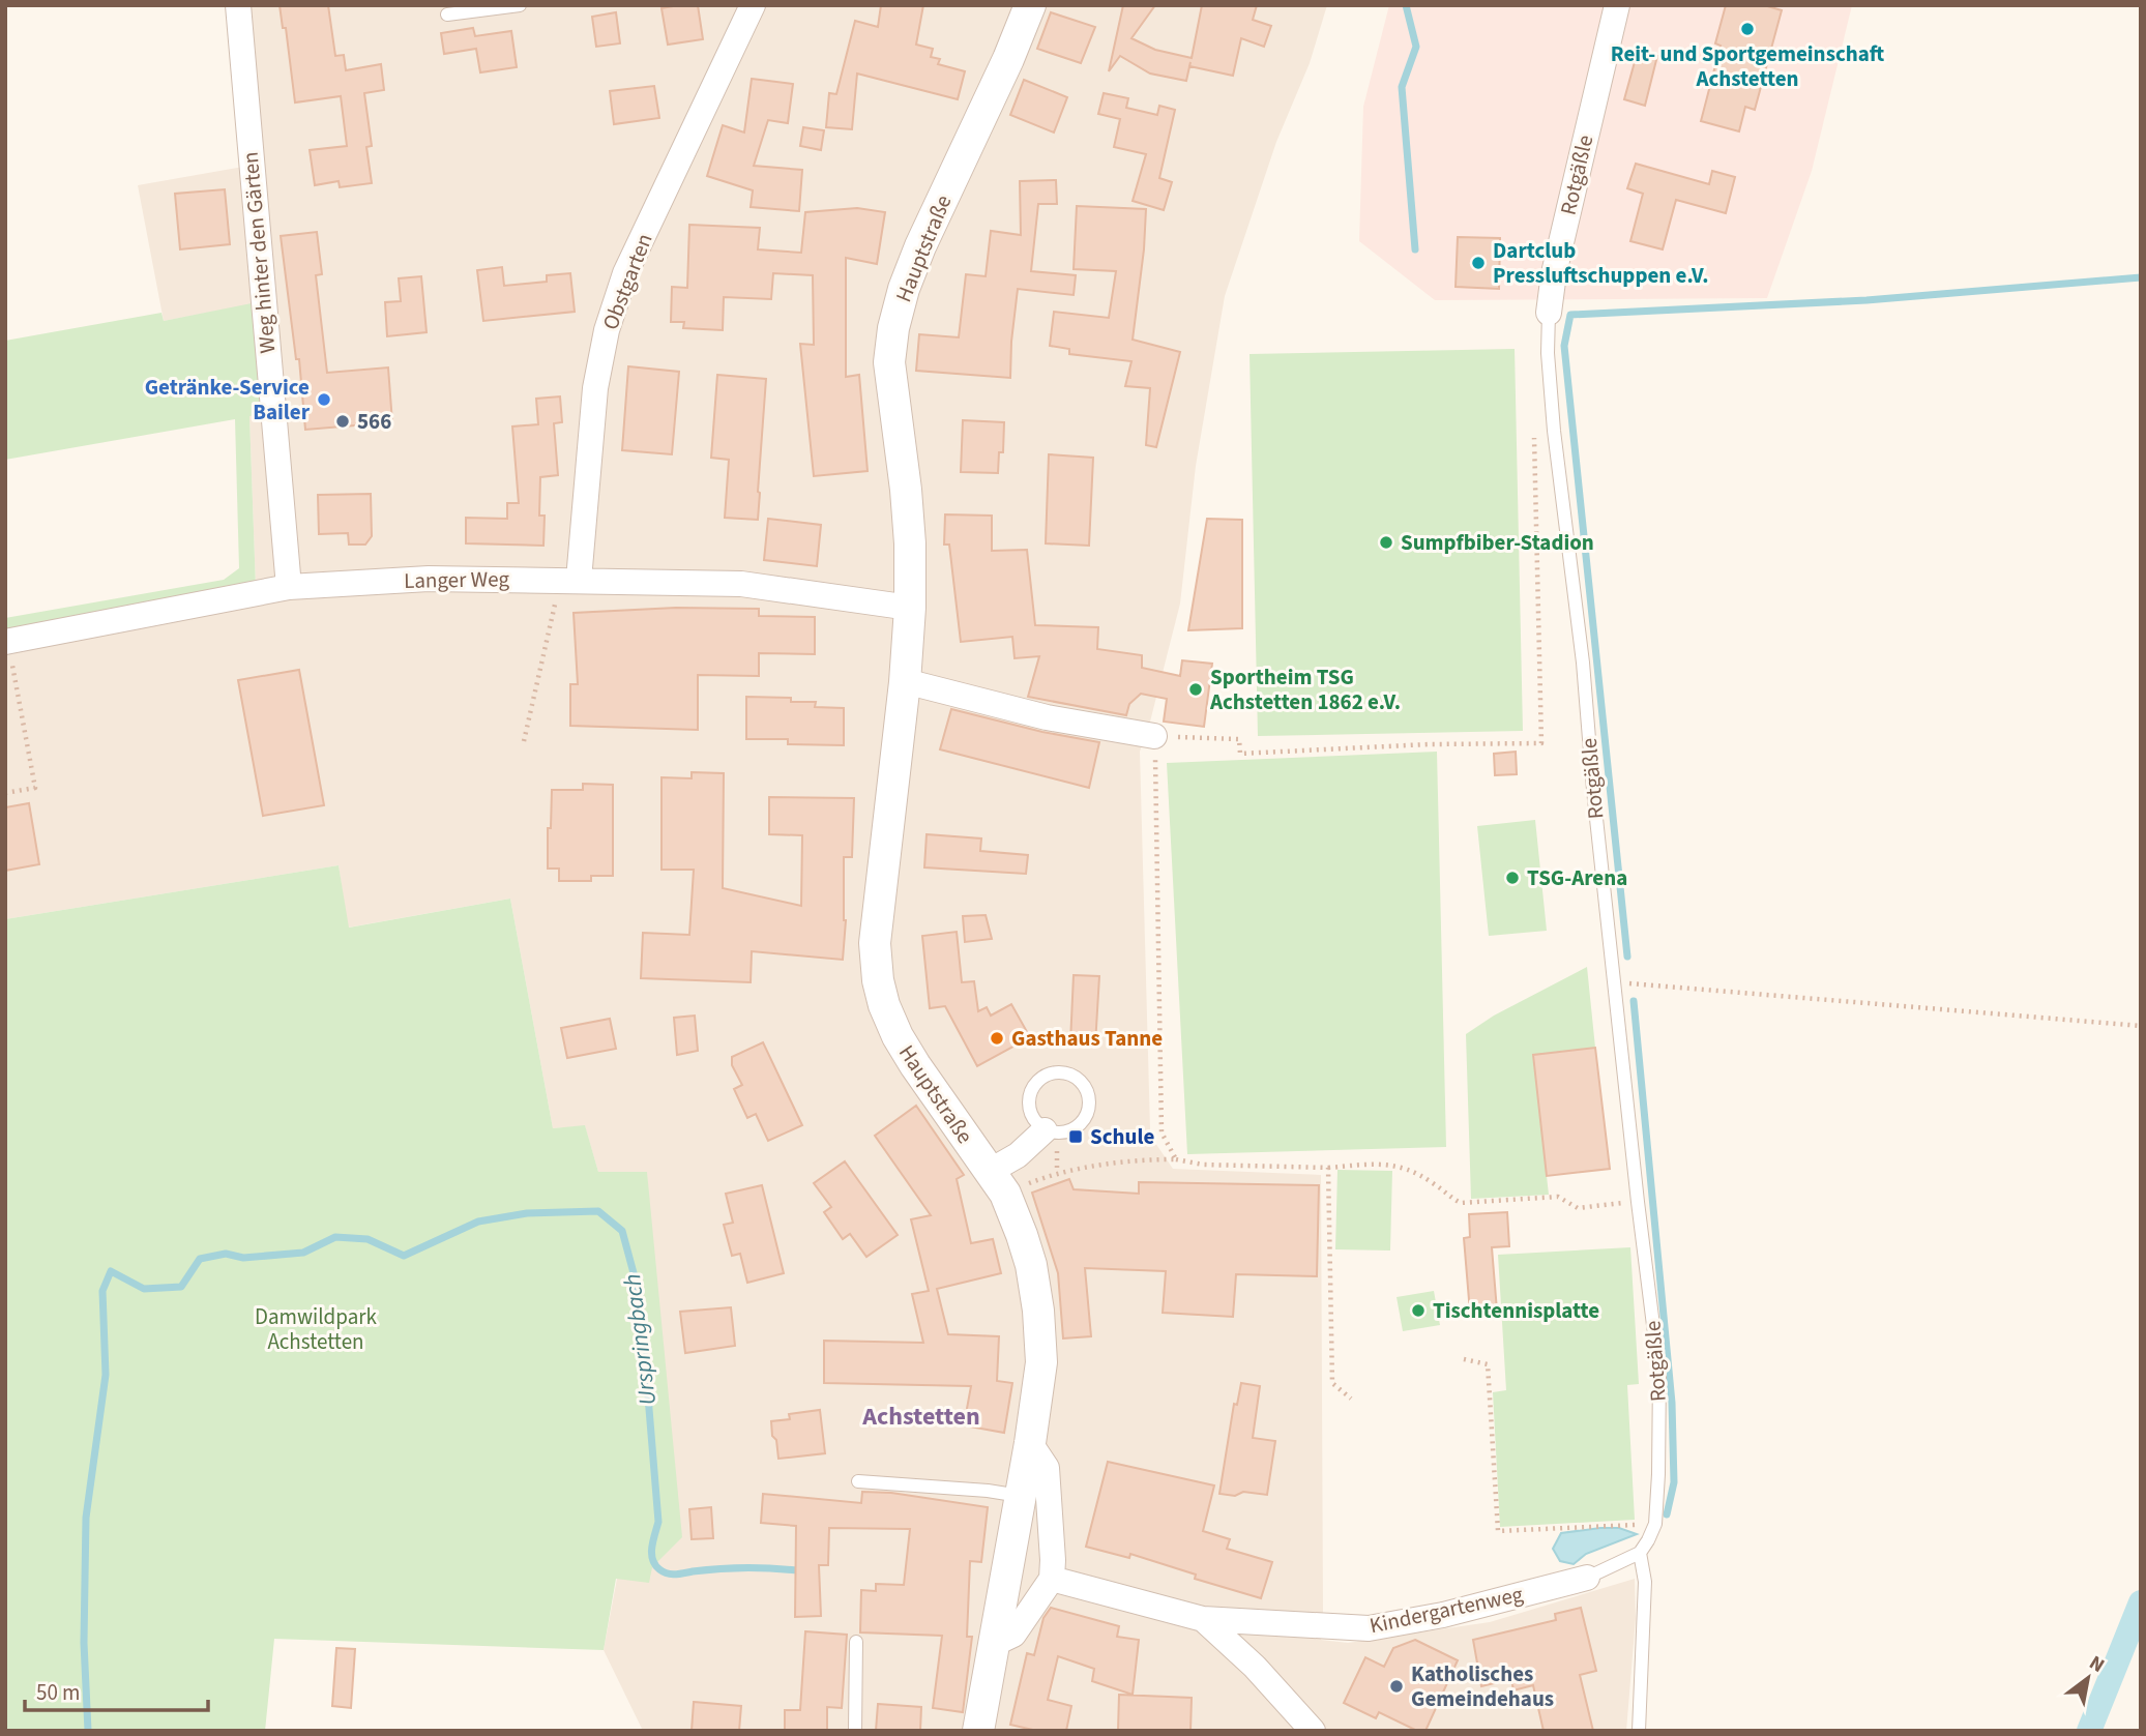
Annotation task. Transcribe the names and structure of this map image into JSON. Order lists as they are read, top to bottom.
{
  "streets": {
    "street": [
      "Rotgäßle",
      "Hauptstraße",
      "Weg hinter den Gärten",
      "Obstgarten",
      "Langer Weg",
      "Kindergartenweg"
    ]
  },
  "crossings": [
    ["Rotgäßle", "Kindergartenweg"],
    ["Hauptstraße", "Langer Weg"],
    ["Weg hinter den Gärten", "Langer Weg"],
    ["Obstgarten", "Langer Weg"]
  ],
  "districts": ["Achstetten"],
  "water": ["Urspringbach"],
  "parks": ["Damwildpark Achstetten"],
  "places": {
    "other": [
      "Reit- und Sportgemeinschaft Achstetten",
      "Dartclub Pressluftschuppen e.V.",
      "Getränke-Service Bailer",
      "566",
      "Sumpfbiber-Stadion",
      "Sportheim TSG Achstetten 1862 e.V.",
      "TSG-Arena",
      "Gasthaus Tanne",
      "Tischtennisplatte",
      "Katholisches Gemeindehaus"
    ],
    "transit": ["Schule"]
  },
  "scale_bar": "50 m",
  "north": "top right"
}
